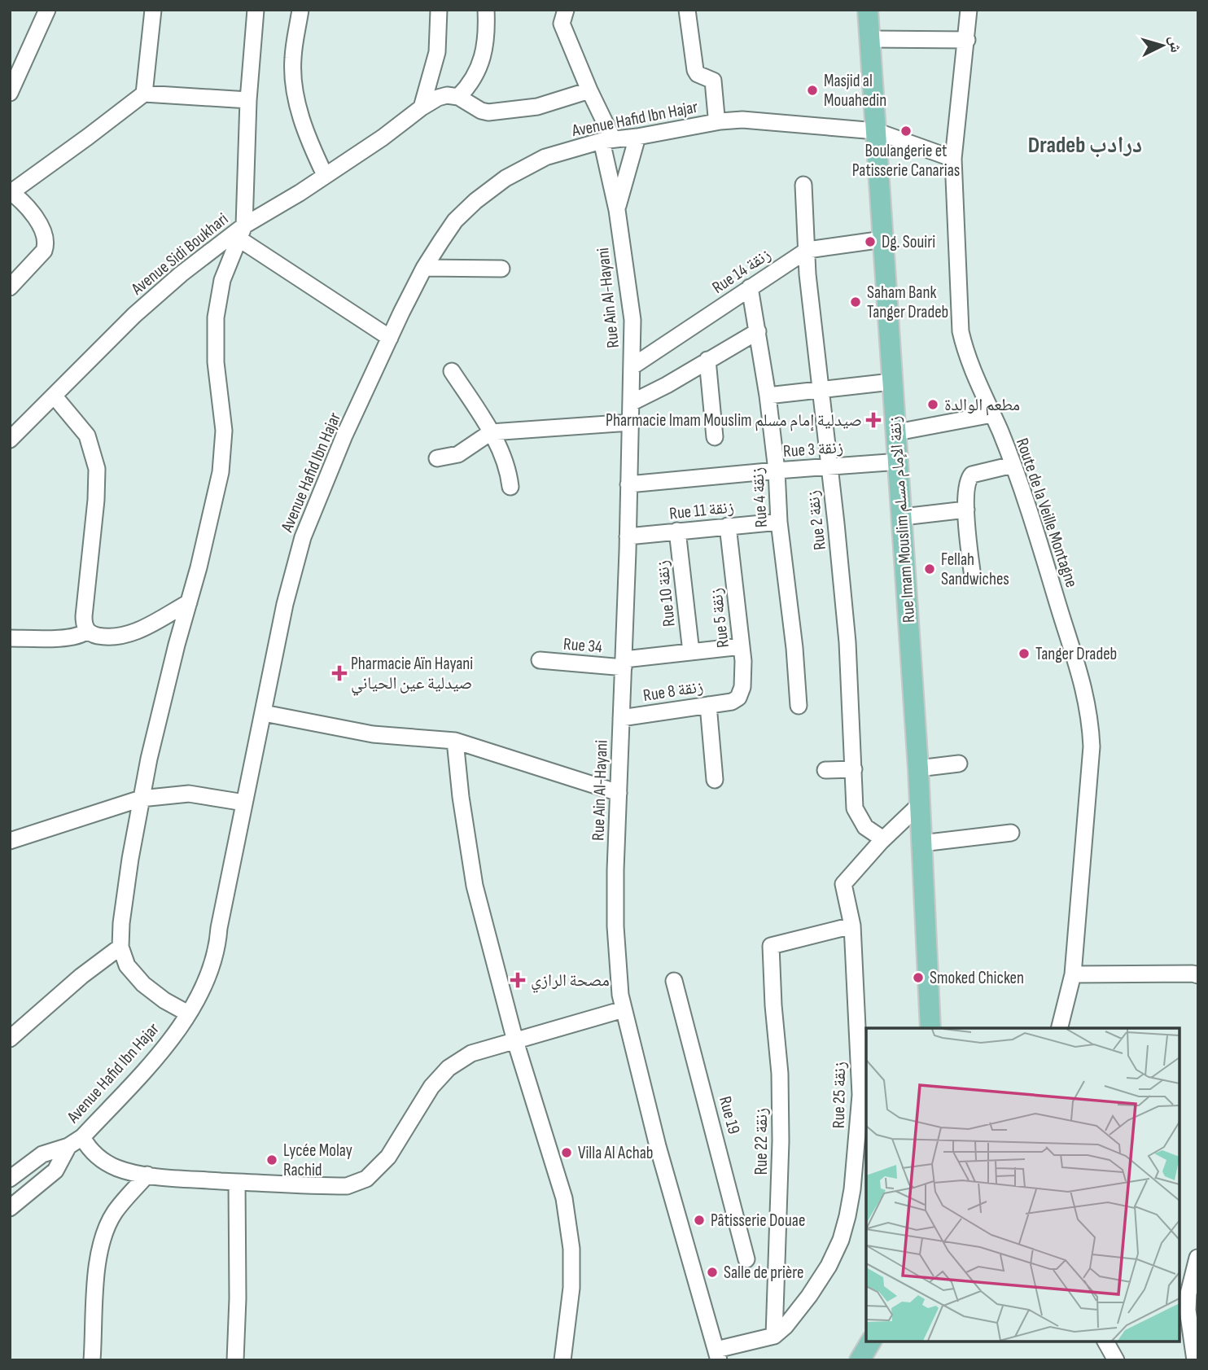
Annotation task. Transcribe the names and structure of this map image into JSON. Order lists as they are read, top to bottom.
{
  "streets": {
    "main road": ["Rue Imam Mouslim زنقة الإمام مسلم"],
    "street": [
      "Avenue Hafid Ibn Hajar",
      "Avenue Sidi Boukhari",
      "Rue 14 زنقة",
      "Rue Ain Al-Hayani",
      "Rue 3 زنقة",
      "Rue 4 زنقة",
      "Rue 11 زنقة",
      "Route de la Veille Montagne",
      "Rue 2 زنقة",
      "Rue 10 زنقة",
      "Rue 5 زنقة",
      "Rue 34",
      "Rue 8 زنقة",
      "Rue 25 زنقة",
      "Rue 19",
      "Rue 22 زنقة"
    ]
  },
  "crossings": [
    ["Avenue Hafid Ibn Hajar", "Rue Ain Al-Hayani"],
    ["Avenue Hafid Ibn Hajar", "Route de la Veille Montagne"],
    ["Avenue Hafid Ibn Hajar", "Rue Imam Mouslim زنقة الإمام مسلم"],
    ["Rue 14 زنقة", "Rue Ain Al-Hayani"],
    ["Rue 14 زنقة", "Rue 4 زنقة"],
    ["Rue 14 زنقة", "Rue Imam Mouslim زنقة الإمام مسلم"],
    ["Rue 14 زنقة", "Rue 2 زنقة"],
    ["Rue Ain Al-Hayani", "Rue 3 زنقة"],
    ["Rue Ain Al-Hayani", "Rue 11 زنقة"],
    ["Rue Ain Al-Hayani", "Rue 34"],
    ["Rue Ain Al-Hayani", "Rue 8 زنقة"],
    ["Rue 3 زنقة", "Rue 4 زنقة"],
    ["Rue 3 زنقة", "Rue Imam Mouslim زنقة الإمام مسلم"],
    ["Rue 3 زنقة", "Rue 2 زنقة"],
    ["Rue 4 زنقة", "Rue 11 زنقة"],
    ["Rue 11 زنقة", "Rue 10 زنقة"],
    ["Rue 11 زنقة", "Rue 5 زنقة"],
    ["Rue Imam Mouslim زنقة الإمام مسلم", "Rue 25 زنقة"],
    ["Rue 2 زنقة", "Rue 25 زنقة"],
    ["Rue 10 زنقة", "Rue 34"],
    ["Rue 5 زنقة", "Rue 34"],
    ["Rue 5 زنقة", "Rue 8 زنقة"],
    ["Rue 25 زنقة", "Rue 22 زنقة"]
  ],
  "districts": ["Dradeb درادب"],
  "places": {
    "other": [
      "Masjid al Mouahedin",
      "Boulangerie et Patisserie Canarias",
      "Dg. Souiri",
      "Saham Bank Tanger Dradeb",
      "مطعم الوالدة",
      "Fellah Sandwiches",
      "Tanger Dradeb",
      "Smoked Chicken",
      "Villa Al Achab",
      "Lycée Molay Rachid",
      "Pâtisserie Douae",
      "Salle de prière"
    ],
    "health": ["Pharmacie Imam Mouslim صيدلية إمام مسلم", "Pharmacie Aïn Hayani صيدلية عين الحياني", "مصحة الرازي"]
  },
  "north": "right"
}
